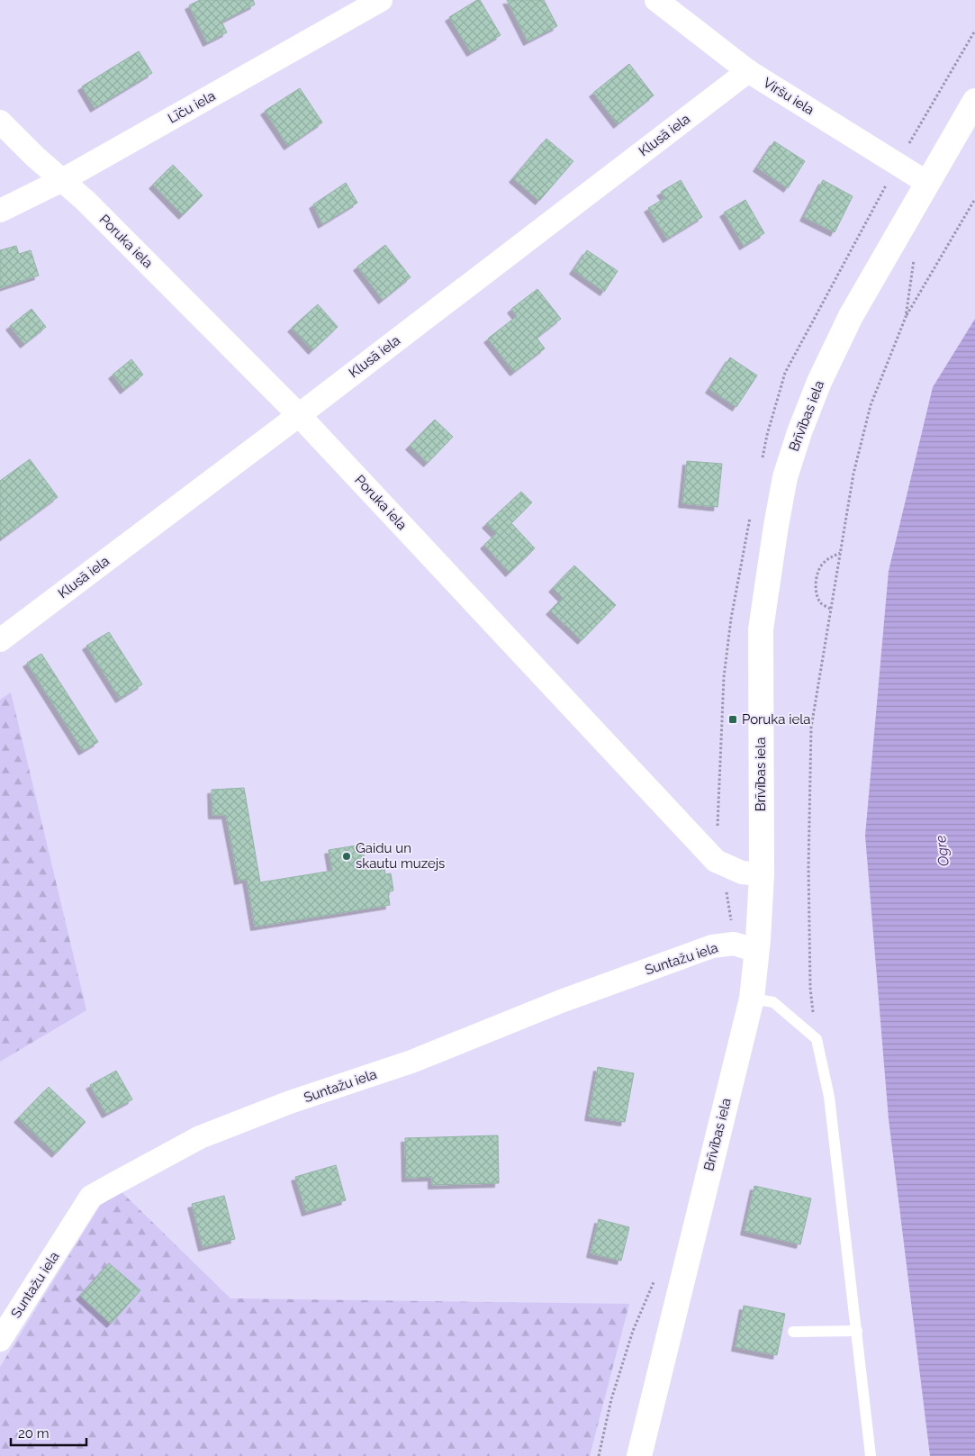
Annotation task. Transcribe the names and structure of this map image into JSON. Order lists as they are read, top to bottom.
{
  "streets": {
    "main road": ["Brīvības iela"],
    "street": [
      "Viršu iela",
      "Līču iela",
      "Klusā iela",
      "Poruka iela",
      "Suntažu iela"
    ]
  },
  "crossings": [
    ["Viršu iela", "Klusā iela"],
    ["Viršu iela", "Brīvības iela"],
    ["Līču iela", "Poruka iela"],
    ["Klusā iela", "Poruka iela"],
    ["Poruka iela", "Brīvības iela"],
    ["Brīvības iela", "Suntažu iela"]
  ],
  "water": ["Ogre"],
  "places": {
    "transit": ["Poruka iela"],
    "other": ["Gaidu un skautu muzejs"]
  },
  "scale_bar": "20 m"
}
